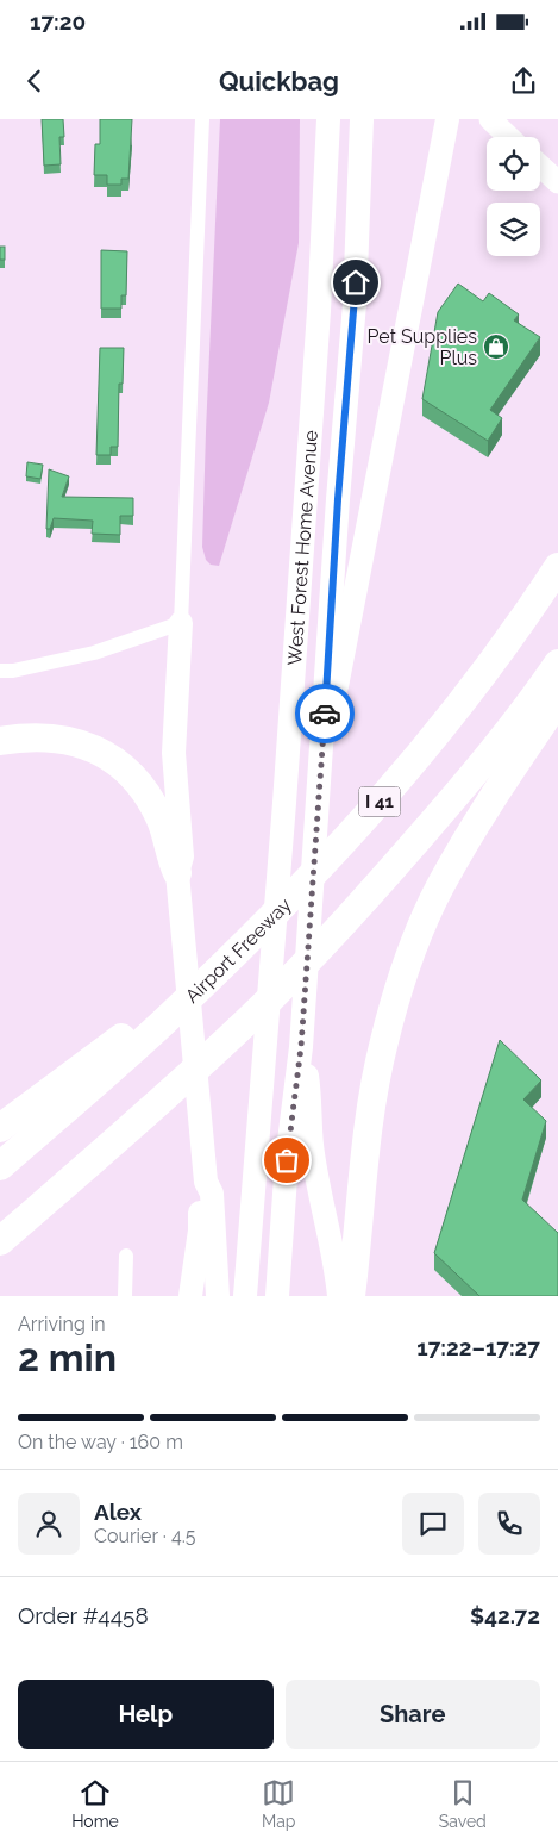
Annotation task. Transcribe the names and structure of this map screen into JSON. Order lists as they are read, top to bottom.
{
  "streets": {
    "highway": ["I 41", "Airport Freeway"],
    "main road": ["West Forest Home Avenue"]
  },
  "places": {
    "shop": ["Pet Supplies Plus"]
  },
  "page": {
    "status": "17:20",
    "header": "Quickbag",
    "heading": ["2 min", "Arriving in", "17:22–17:27"],
    "panel": [
      "Alex",
      "Courier · 4.5",
      "Order #4458",
      "$42.72"
    ],
    "bar": "On the way · 160 m",
    "buttons": ["Help", "Share"],
    "tabs": ["Home", "Map", "Saved"]
  }
}
